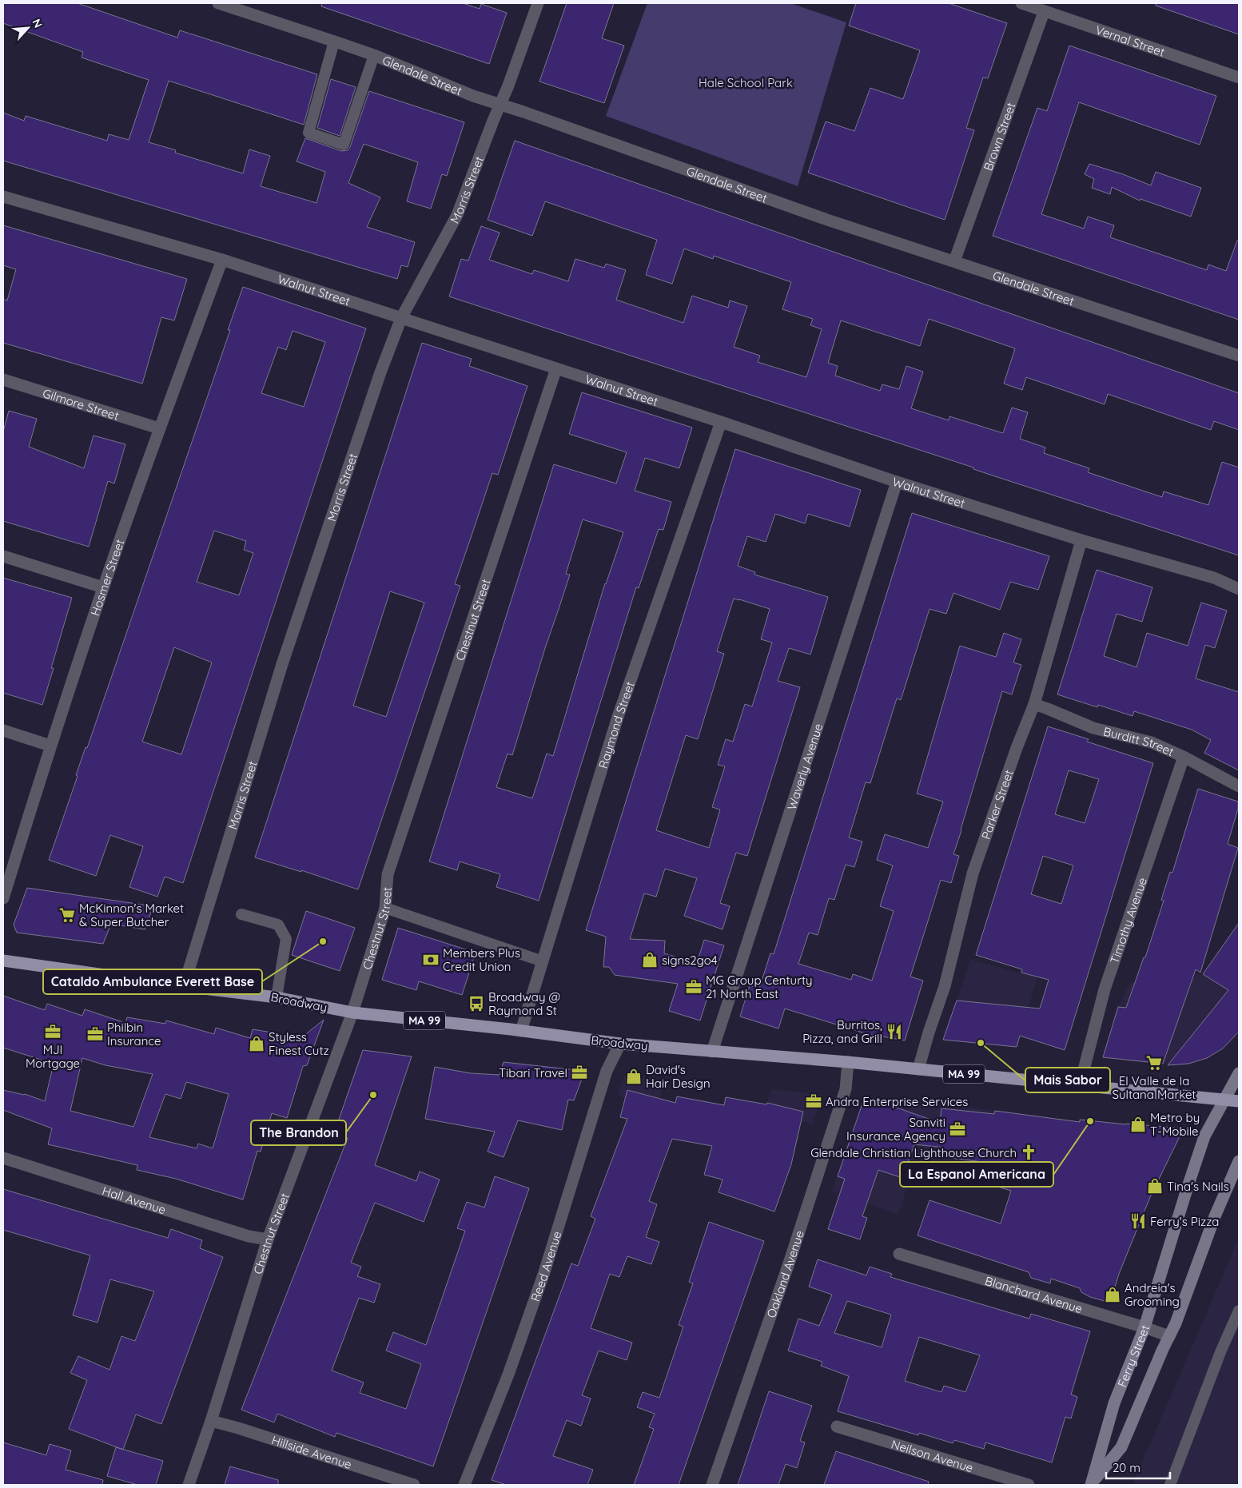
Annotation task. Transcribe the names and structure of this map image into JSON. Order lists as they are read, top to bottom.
{
  "streets": {
    "main road": ["Broadway", "MA 99", "Ferry Street"],
    "street": [
      "Vernal Street",
      "Glendale Street",
      "Brown Street",
      "Morris Street",
      "Walnut Street",
      "Gilmore Street",
      "Hosmer Street",
      "Chestnut Street",
      "Raymond Street",
      "Burditt Street",
      "Waverly Avenue",
      "Parker Street",
      "Timothy Avenue",
      "Hall Avenue",
      "Reed Avenue",
      "Oakland Avenue",
      "Blanchard Avenue",
      "Hillside Avenue",
      "Neilson Avenue"
    ]
  },
  "crossings": [
    ["Vernal Street", "Brown Street"],
    ["Glendale Street", "Brown Street"],
    ["Glendale Street", "Morris Street"],
    ["Morris Street", "Walnut Street"],
    ["Morris Street", "Broadway"],
    ["Walnut Street", "Hosmer Street"],
    ["Walnut Street", "Chestnut Street"],
    ["Walnut Street", "Raymond Street"],
    ["Walnut Street", "Waverly Avenue"],
    ["Walnut Street", "Parker Street"],
    ["Gilmore Street", "Hosmer Street"],
    ["Chestnut Street", "Broadway"],
    ["Chestnut Street", "Hall Avenue"],
    ["Chestnut Street", "Hillside Avenue"],
    ["Raymond Street", "Broadway"],
    ["Burditt Street", "Parker Street"],
    ["Burditt Street", "Timothy Avenue"],
    ["Waverly Avenue", "Broadway"],
    ["Parker Street", "Broadway"],
    ["Timothy Avenue", "Broadway"],
    ["Broadway", "Reed Avenue"],
    ["Broadway", "Oakland Avenue"],
    ["Broadway", "Ferry Street"],
    ["Blanchard Avenue", "Ferry Street"]
  ],
  "parks": ["Hale School Park"],
  "places": {
    "supermarket": ["McKinnon's Market & Super Butcher", "El Valle de la Sultana Market"],
    "other": [
      "Cataldo Ambulance Everett Base",
      "Mais Sabor",
      "The Brandon",
      "La Espanol Americana"
    ],
    "bank": ["Members Plus Credit Union"],
    "shop": [
      "signs2go4",
      "Styless Finest Cutz",
      "David's Hair Design",
      "Metro by T-Mobile",
      "Tina's Nails",
      "Andreia's Grooming"
    ],
    "office": [
      "MG Group Centurty 21 North East",
      "MJI Mortgage",
      "Philbin Insurance",
      "Tibari Travel",
      "Andra Enterprise Services",
      "Sanviti Insurance Agency"
    ],
    "bus stop": ["Broadway @ Raymond St"],
    "restaurant": ["Burritos, Pizza, and Grill", "Ferry's Pizza"],
    "church": ["Glendale Christian Lighthouse Church"]
  },
  "scale_bar": "20 m",
  "north": "top right"
}
